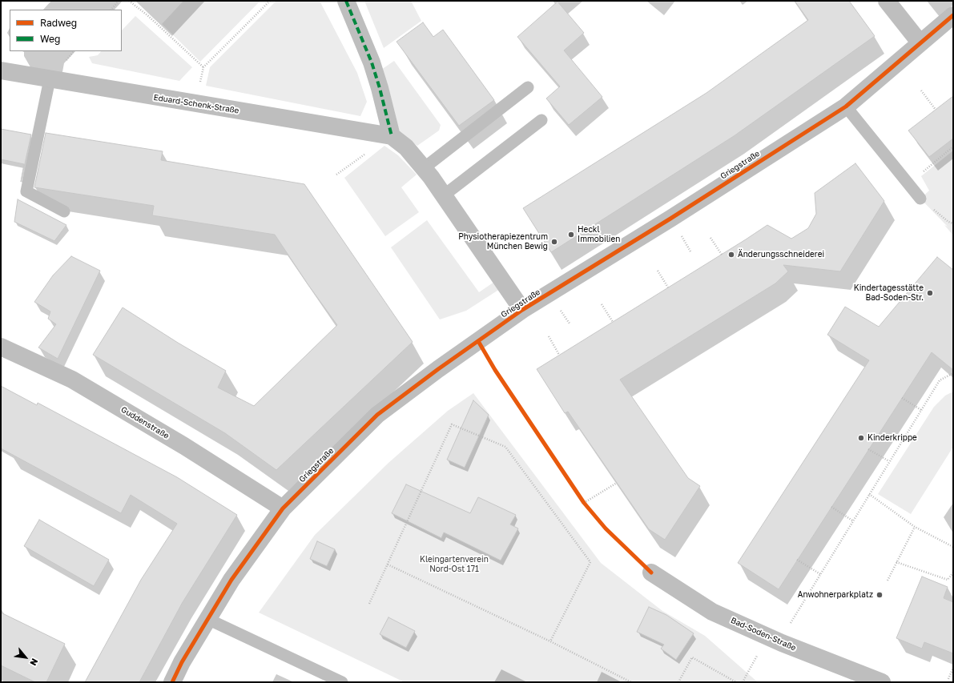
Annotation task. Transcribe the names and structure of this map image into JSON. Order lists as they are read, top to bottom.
{
  "streets": {
    "street": [
      "Eduard-Schenk-Straße",
      "Griegstraße",
      "Guddenstraße",
      "Bad-Soden-Straße"
    ]
  },
  "crossings": [
    ["Griegstraße", "Guddenstraße"]
  ],
  "parks": ["Kleingartenverein Nord-Ost 171"],
  "places": [
    "Heckl Immobilien",
    "Physiotherapiezentrum München Bewig",
    "Änderungsschneiderei",
    "Kindertagesstätte Bad-Soden-Str.",
    "Kinderkrippe",
    "Anwohnerparkplatz"
  ],
  "legend": ["Radweg", "Weg"],
  "north": "bottom right"
}
